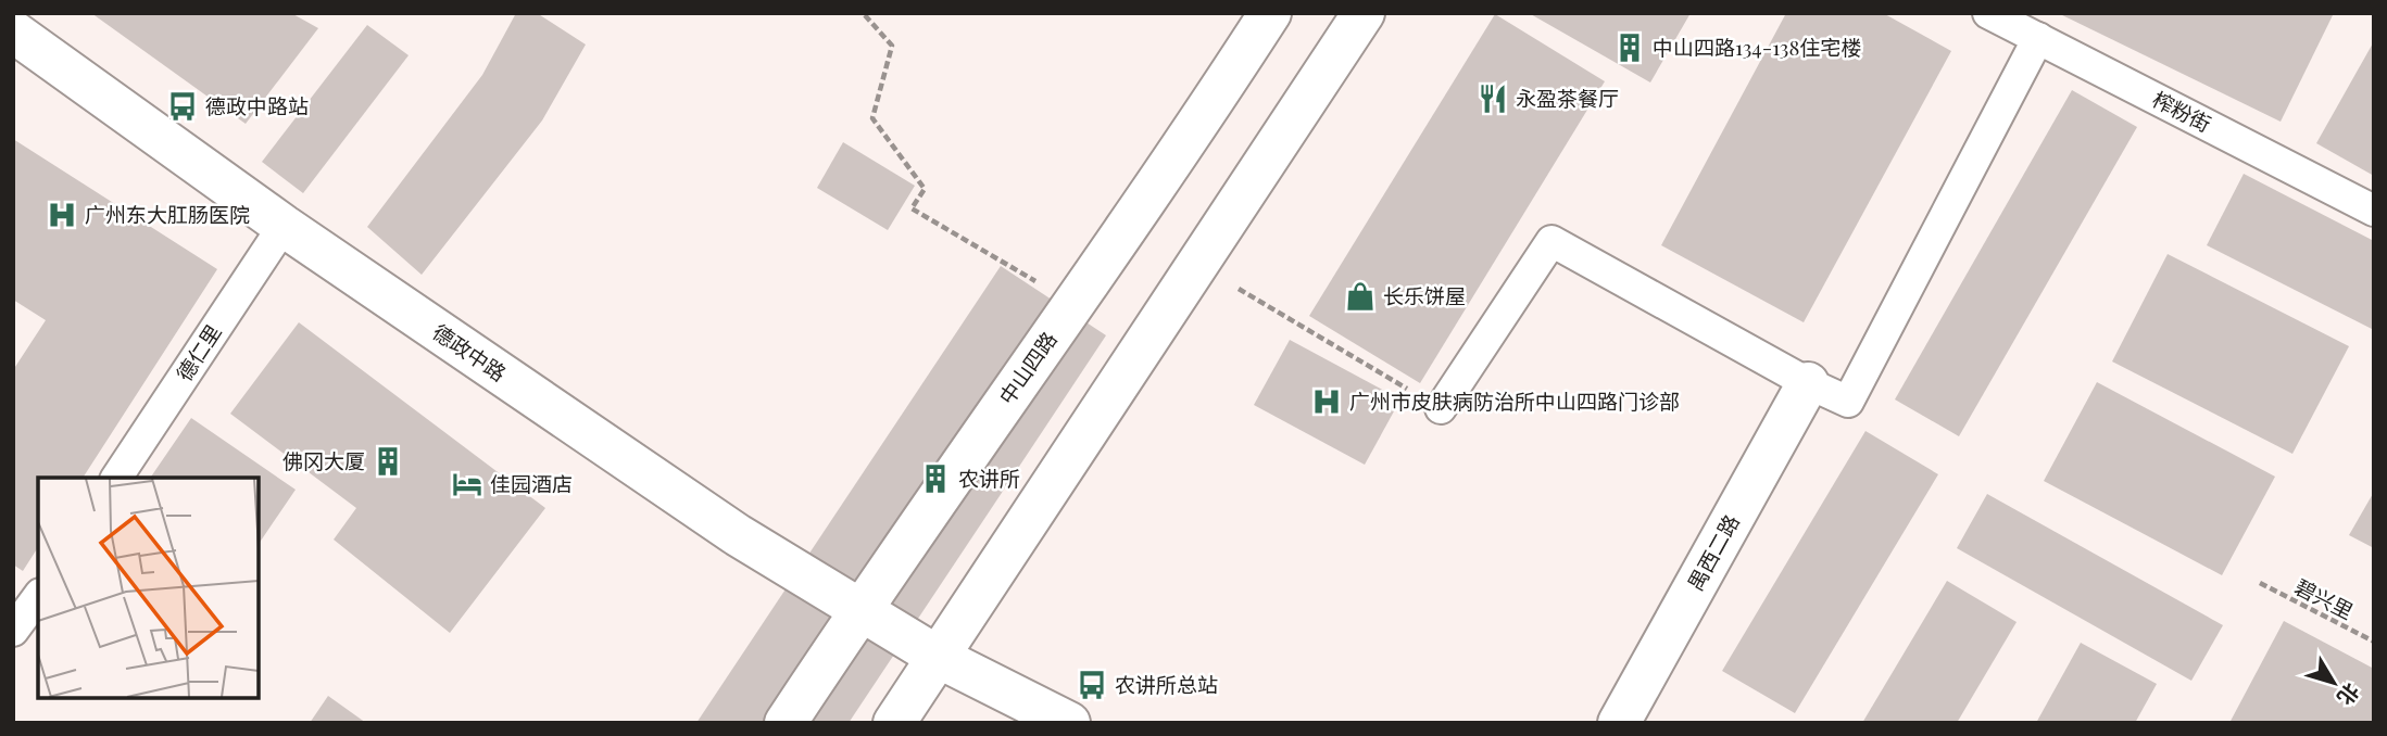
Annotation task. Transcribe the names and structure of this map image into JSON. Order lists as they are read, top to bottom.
{
  "streets": {
    "main road": ["德政中路", "中山四路", "禺西二路"],
    "lane": ["榨粉街", "德仁里"],
    "path": ["碧兴里"]
  },
  "crossings": [
    ["德仁里", "德政中路"],
    ["德政中路", "中山四路"]
  ],
  "places": {
    "building": ["中山四路134-138住宅楼", "佛冈大厦", "农讲所"],
    "restaurant": ["永盈茶餐厅"],
    "bus stop": ["德政中路站", "农讲所总站"],
    "hospital": ["广州东大肛肠医院", "广州市皮肤病防治所中山四路门诊部"],
    "shop": ["长乐饼屋"],
    "hotel": ["佳园酒店"]
  },
  "north": "bottom right"
}
